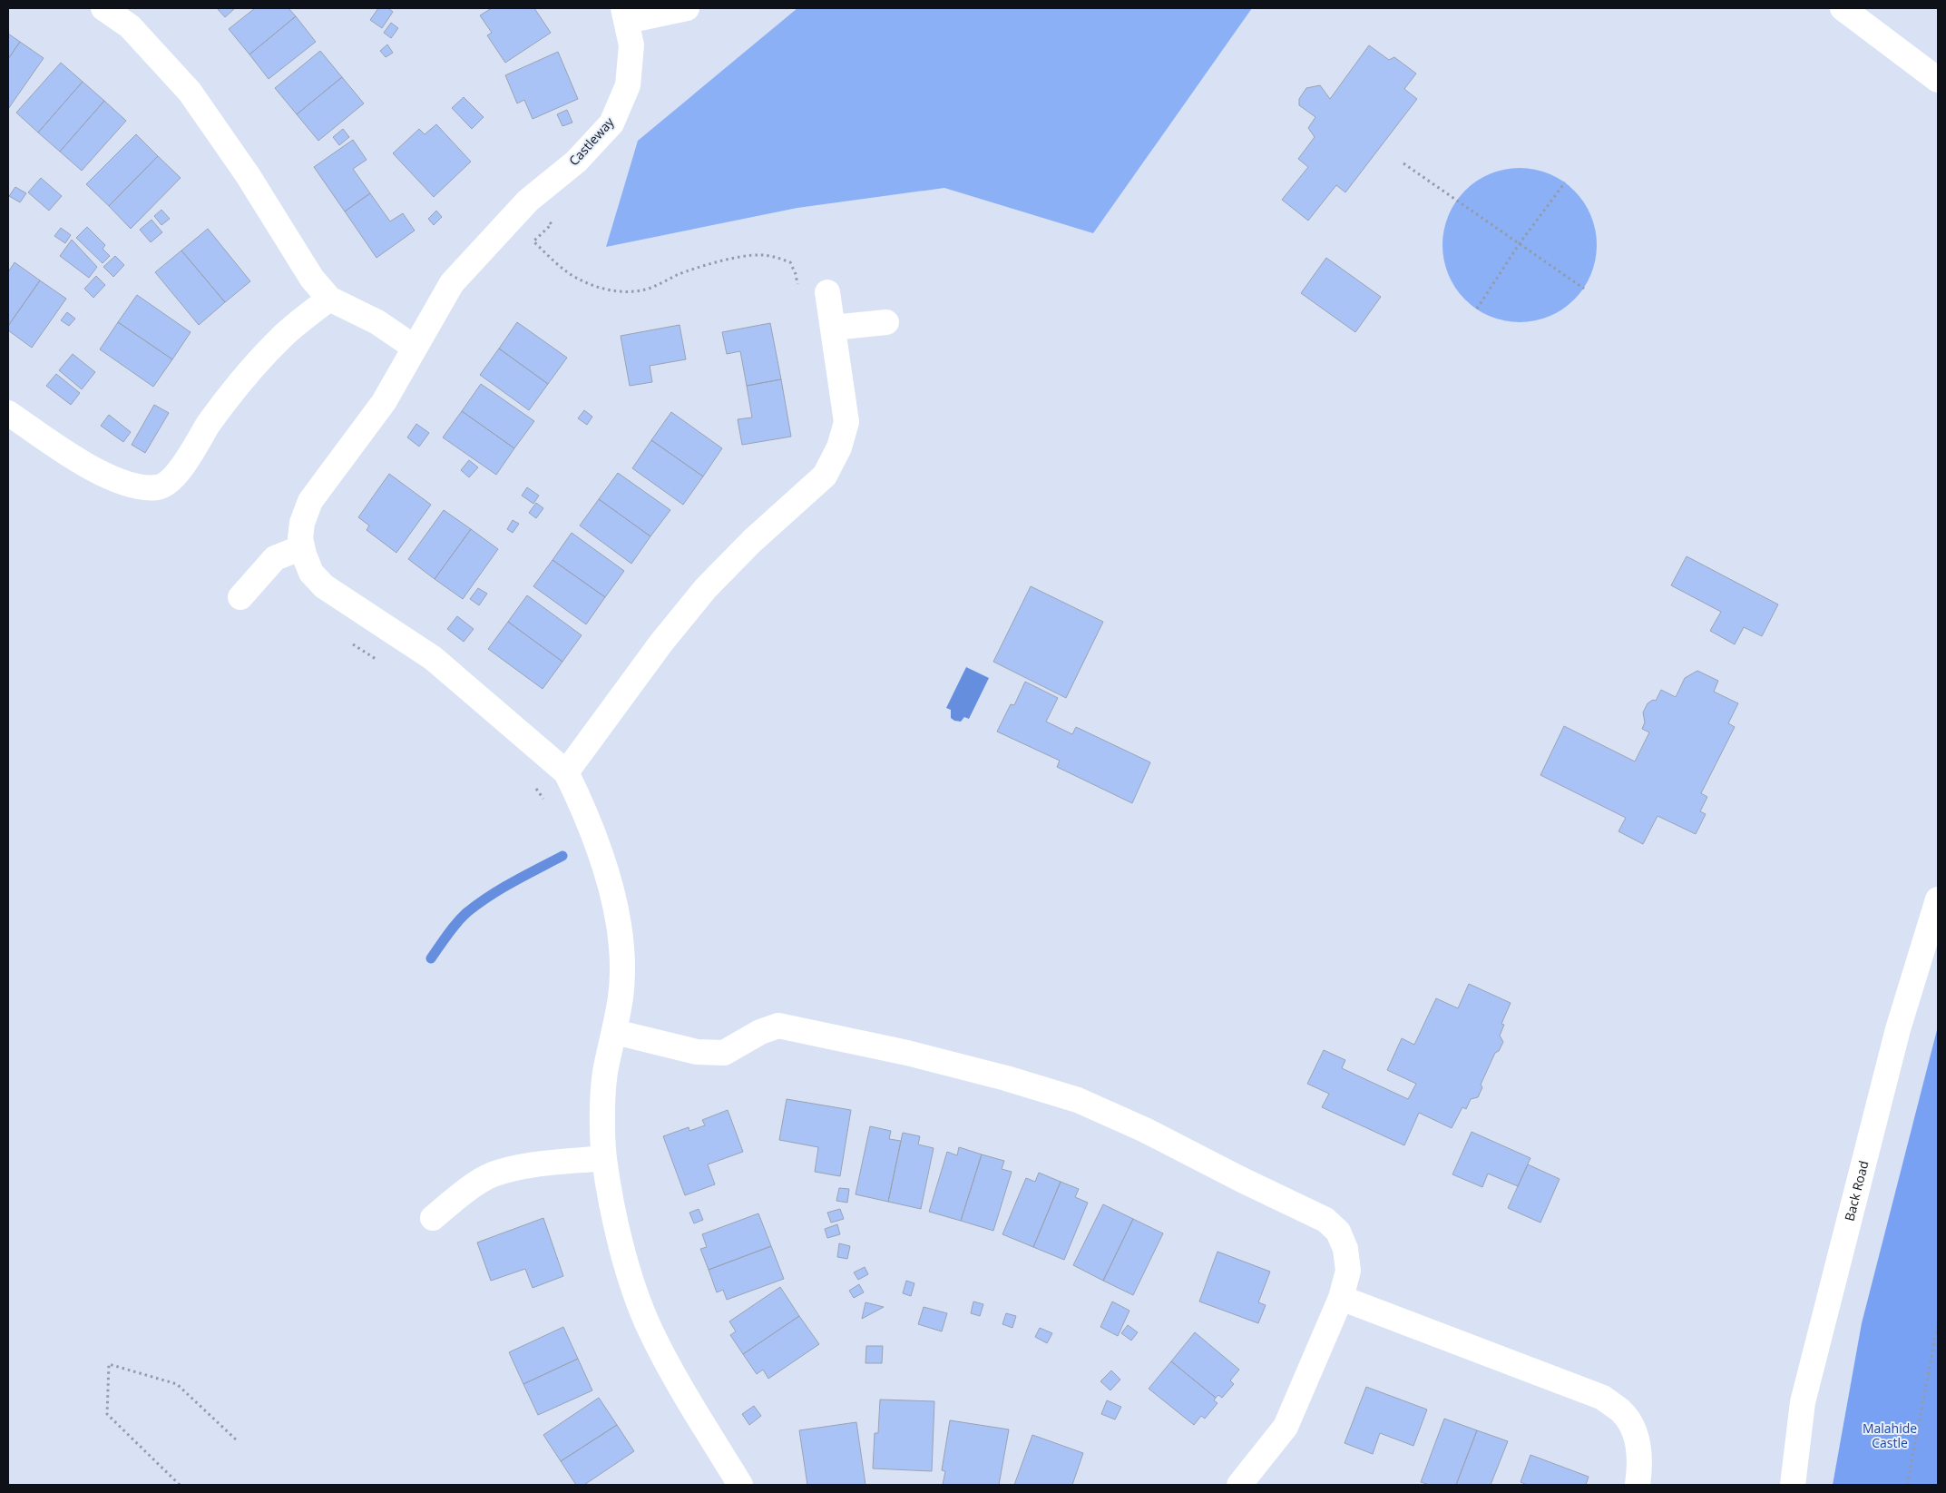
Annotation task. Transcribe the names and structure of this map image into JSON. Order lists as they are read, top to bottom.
{
  "streets": {
    "street": ["Castleway", "Back Road"]
  },
  "parks": ["Malahide Castle"]
}
